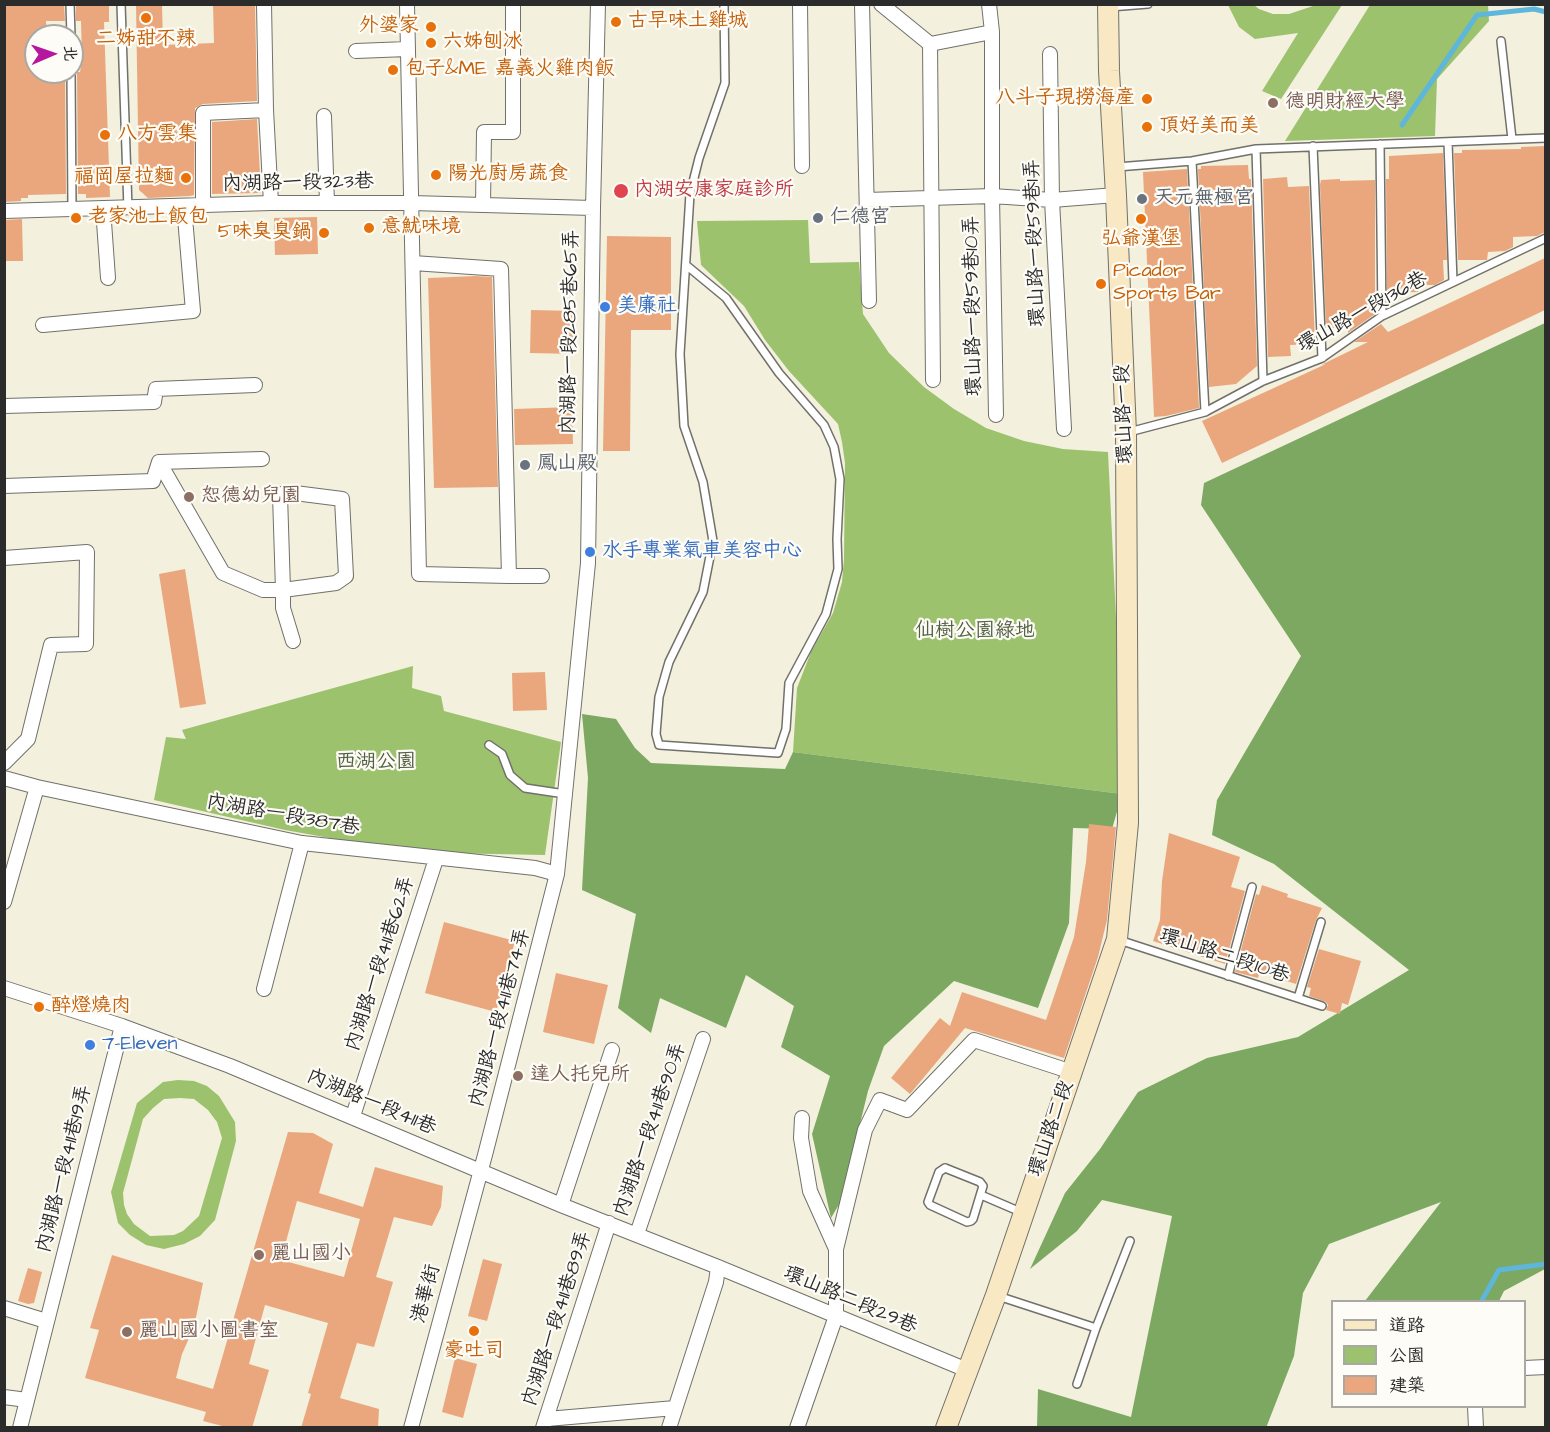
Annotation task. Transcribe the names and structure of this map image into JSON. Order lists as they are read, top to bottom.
{
  "streets": {
    "street": [
      "內湖路一段323巷",
      "環山路一段59巷1弄",
      "環山路一段59巷10弄",
      "內湖路一段285巷65弄",
      "環山路一段",
      "內湖路一段387巷",
      "內湖路一段411巷62弄",
      "內湖路一段411巷74弄",
      "內湖路一段411巷",
      "環山路二段",
      "內湖路一段411巷90弄",
      "內湖路一段411巷19弄",
      "港華街",
      "環山路二段29巷",
      "內湖路一段411巷89弄"
    ],
    "lane": ["環山路一段136巷", "環山路二段10巷"]
  },
  "crossings": [
    ["內湖路一段323巷", "內湖路一段285巷65弄"],
    ["環山路一段136巷", "環山路一段"],
    ["內湖路一段285巷65弄", "內湖路一段387巷"],
    ["內湖路一段285巷65弄", "內湖路一段411巷74弄"],
    ["環山路一段", "環山路二段"],
    ["內湖路一段387巷", "內湖路一段411巷62弄"],
    ["內湖路一段387巷", "內湖路一段411巷74弄"],
    ["環山路二段10巷", "環山路二段"],
    ["內湖路一段411巷62弄", "內湖路一段411巷"],
    ["內湖路一段411巷74弄", "內湖路一段411巷"],
    ["內湖路一段411巷74弄", "港華街"],
    ["內湖路一段411巷", "內湖路一段411巷90弄"],
    ["內湖路一段411巷", "內湖路一段411巷19弄"],
    ["內湖路一段411巷", "港華街"],
    ["內湖路一段411巷", "環山路二段29巷"],
    ["內湖路一段411巷", "內湖路一段411巷89弄"],
    ["環山路二段", "環山路二段29巷"]
  ],
  "parks": ["仙樹公園綠地", "西湖公園"],
  "places": [
    "二姊甜不辣",
    "古早味土雞城",
    "外婆家",
    "六姊刨冰",
    "包子&ME 嘉義火雞肉飯",
    "八斗子現撈海產",
    "德明財經大學",
    "頂好美而美",
    "八方雲集",
    "陽光廚房蔬食",
    "福岡屋拉麵",
    "內湖安康家庭診所",
    "天元無極宮",
    "老家池上飯包",
    "仁德宮",
    "弘爺漢堡",
    "意魷味境",
    "5味臭臭鍋",
    "Picador Sports Bar",
    "美廉社",
    "鳳山殿",
    "恕德幼兒園",
    "水手專業氣車美容中心",
    "醉燈燒肉",
    "7-Eleven",
    "達人托兒所",
    "麗山國小",
    "豪吐司",
    "麗山國小圖書室"
  ],
  "legend": ["道路", "公園", "建築"],
  "north": "right"
}
